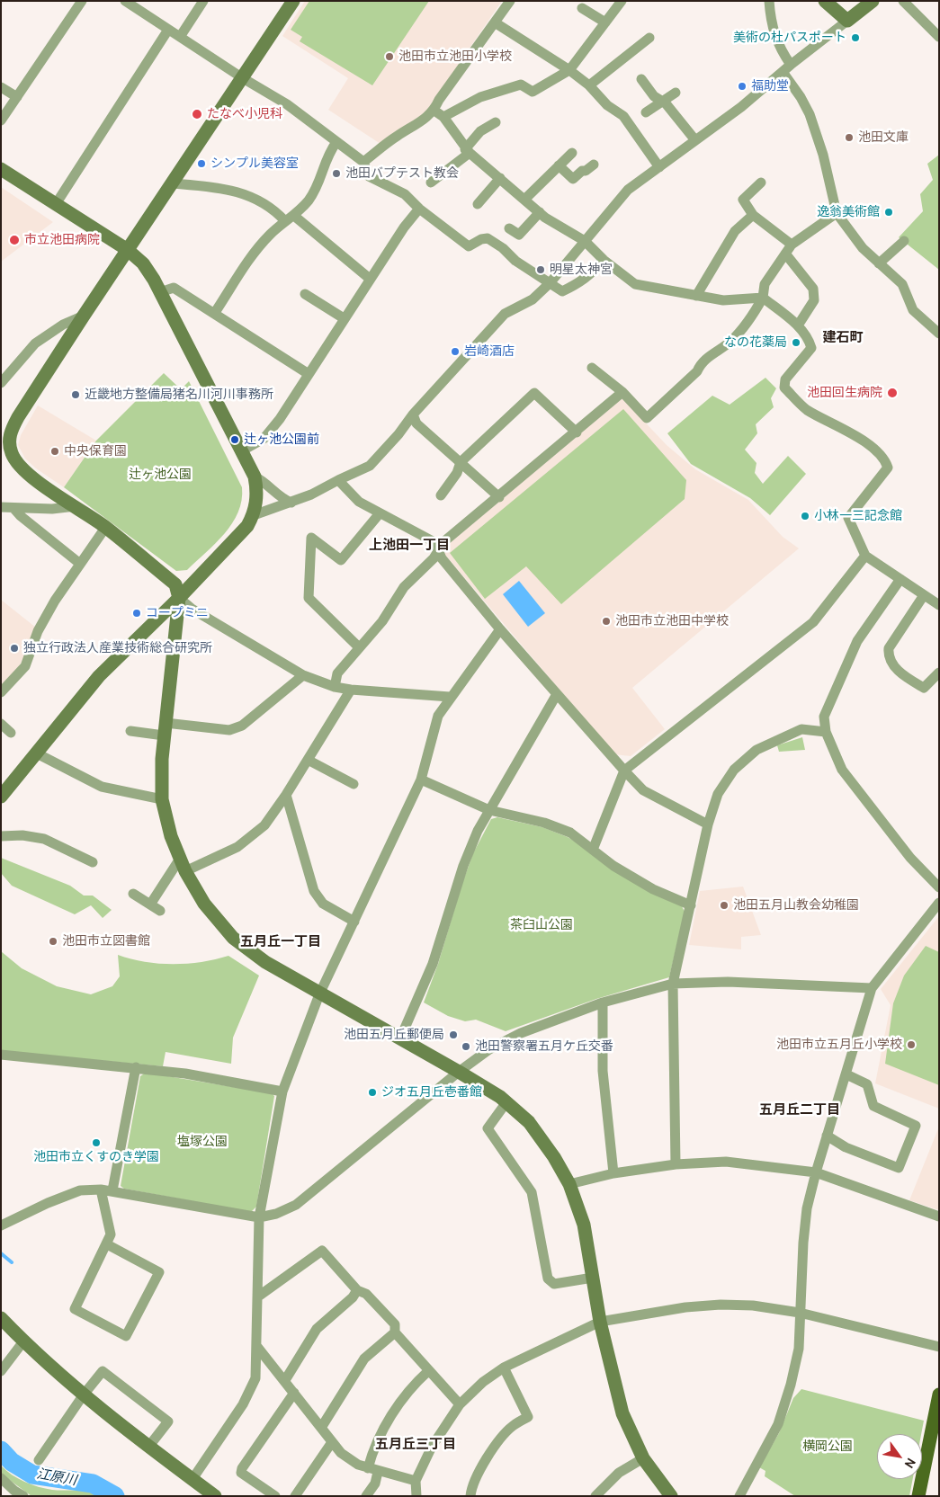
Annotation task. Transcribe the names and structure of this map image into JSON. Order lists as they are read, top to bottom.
{
  "districts": [
    "建石町",
    "上池田一丁目",
    "五月丘一丁目",
    "五月丘二丁目",
    "五月丘三丁目"
  ],
  "water": ["江原川"],
  "parks": [
    "辻ヶ池公園",
    "茶臼山公園",
    "塩塚公園",
    "横岡公園"
  ],
  "places": [
    "美術の杜パスポート",
    "池田市立池田小学校",
    "福助堂",
    "たなべ小児科",
    "池田文庫",
    "シンプル美容室",
    "池田バプテスト教会",
    "逸翁美術館",
    "市立池田病院",
    "明星太神宮",
    "なの花薬局",
    "岩崎酒店",
    "池田回生病院",
    "近畿地方整備局猪名川河川事務所",
    "辻ヶ池公園前",
    "中央保育園",
    "小林一三記念館",
    "コープミニ",
    "池田市立池田中学校",
    "独立行政法人産業技術総合研究所",
    "池田五月山教会幼稚園",
    "池田市立図書館",
    "池田五月丘郵便局",
    "池田市立五月丘小学校",
    "池田警察署五月ケ丘交番",
    "ジオ五月丘壱番館",
    "池田市立くすのき学園"
  ],
  "north": "bottom right"
}
